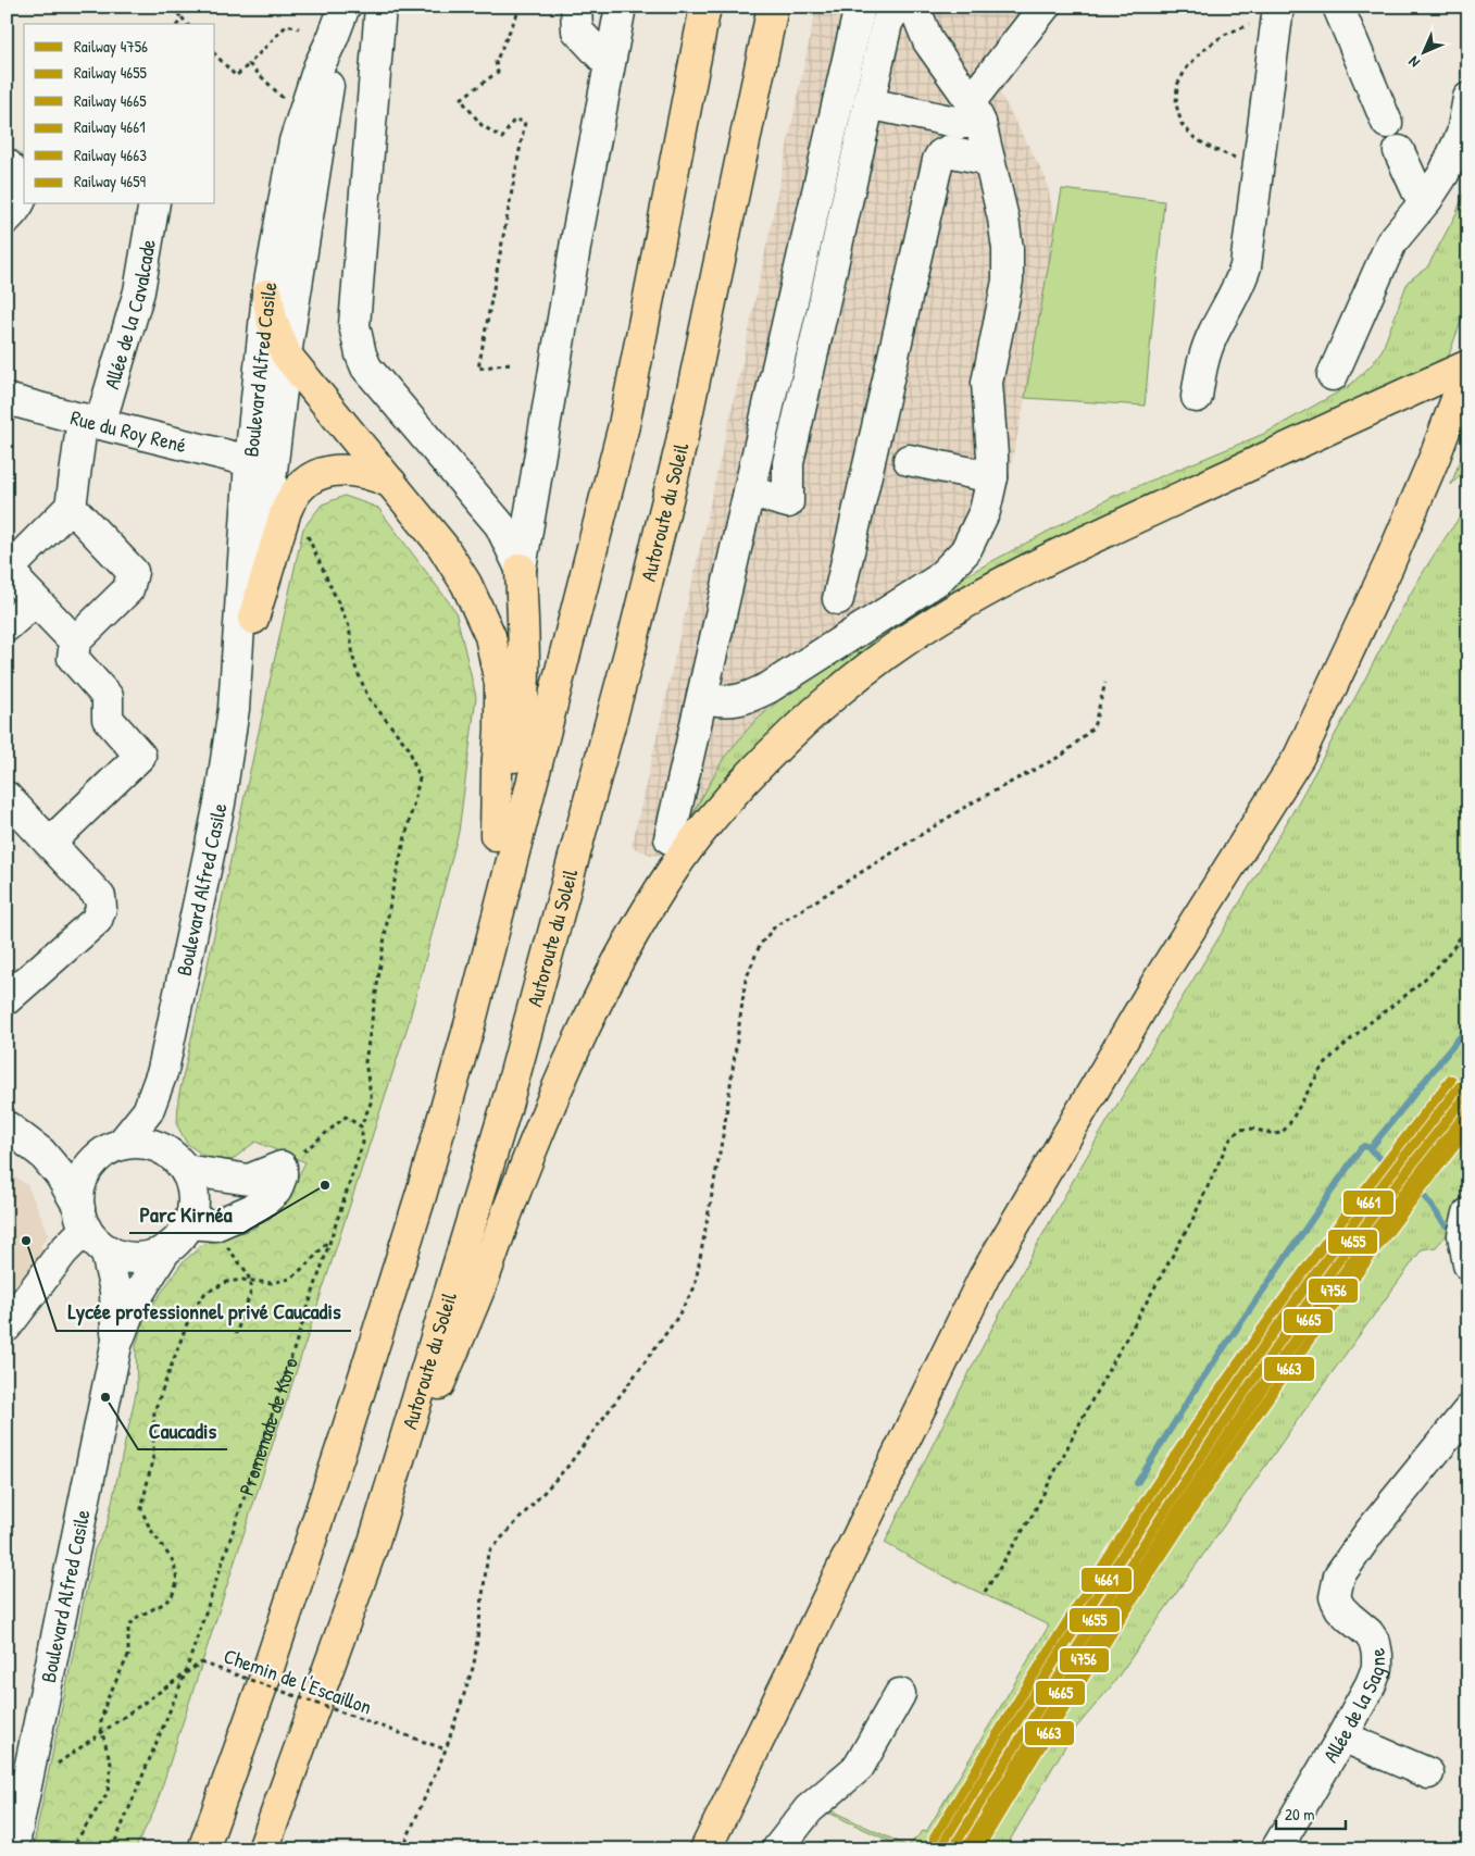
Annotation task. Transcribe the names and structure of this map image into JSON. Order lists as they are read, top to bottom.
{
  "streets": {
    "main road": ["Autoroute du Soleil"],
    "street": [
      "Allée de la Cavalcade",
      "Boulevard Alfred Casile",
      "Rue du Roy René",
      "Allée de la Sagne"
    ],
    "path": ["Promenade de Koro", "Chemin de l'Escaillon"]
  },
  "crossings": [
    ["Allée de la Cavalcade", "Rue du Roy René"],
    ["Boulevard Alfred Casile", "Rue du Roy René"],
    ["Boulevard Alfred Casile", "Chemin de l'Escaillon"],
    ["Promenade de Koro", "Chemin de l'Escaillon"]
  ],
  "places": ["Parc Kirnéa", "Lycée professionnel privé Caucadis", "Caucadis"],
  "lines": [
    "rail line 4659",
    "rail line 4661",
    "rail line 4655",
    "rail line 4665",
    "rail line 4756",
    "rail line 4663"
  ],
  "legend": [
    "Railway 4756",
    "Railway 4655",
    "Railway 4665",
    "Railway 4661",
    "Railway 4663",
    "Railway 4659"
  ],
  "scale_bar": "20 m",
  "north": "bottom left"
}
